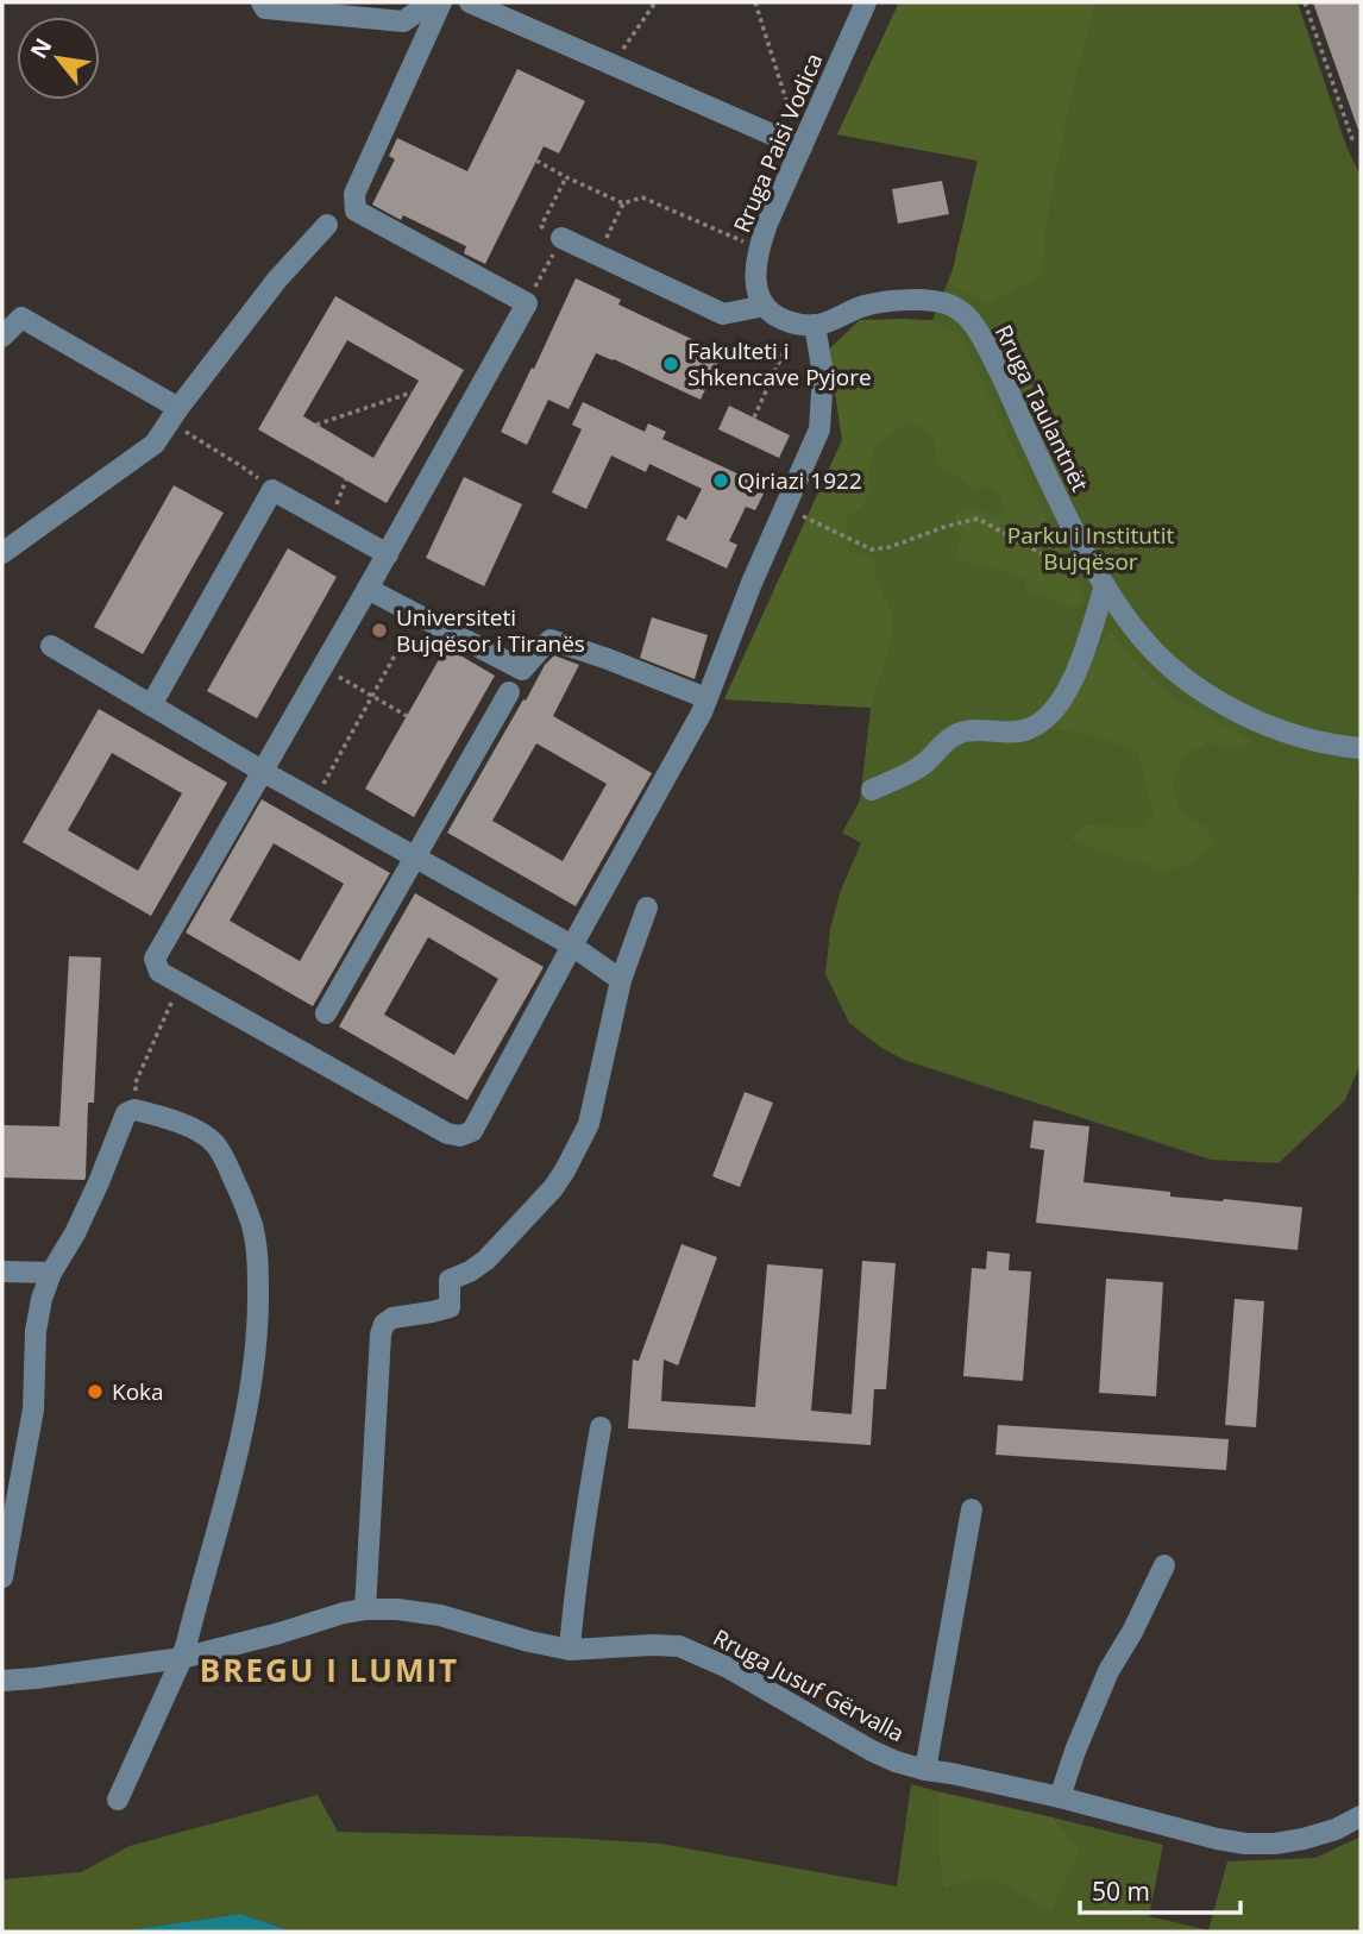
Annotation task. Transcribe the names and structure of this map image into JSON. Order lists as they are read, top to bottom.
{
  "streets": {
    "street": ["Rruga Paisi Vodica", "Rruga Taulantnët", "Rruga Jusuf Gërvalla"]
  },
  "districts": ["BREGU I LUMIT"],
  "parks": ["Parku i Institutit Bujqësor"],
  "places": [
    "Fakulteti i Shkencave Pyjore",
    "Qiriazi 1922",
    "Universiteti Bujqësor i Tiranës",
    "Koka"
  ],
  "scale_bar": "50 m",
  "north": "top left"
}
